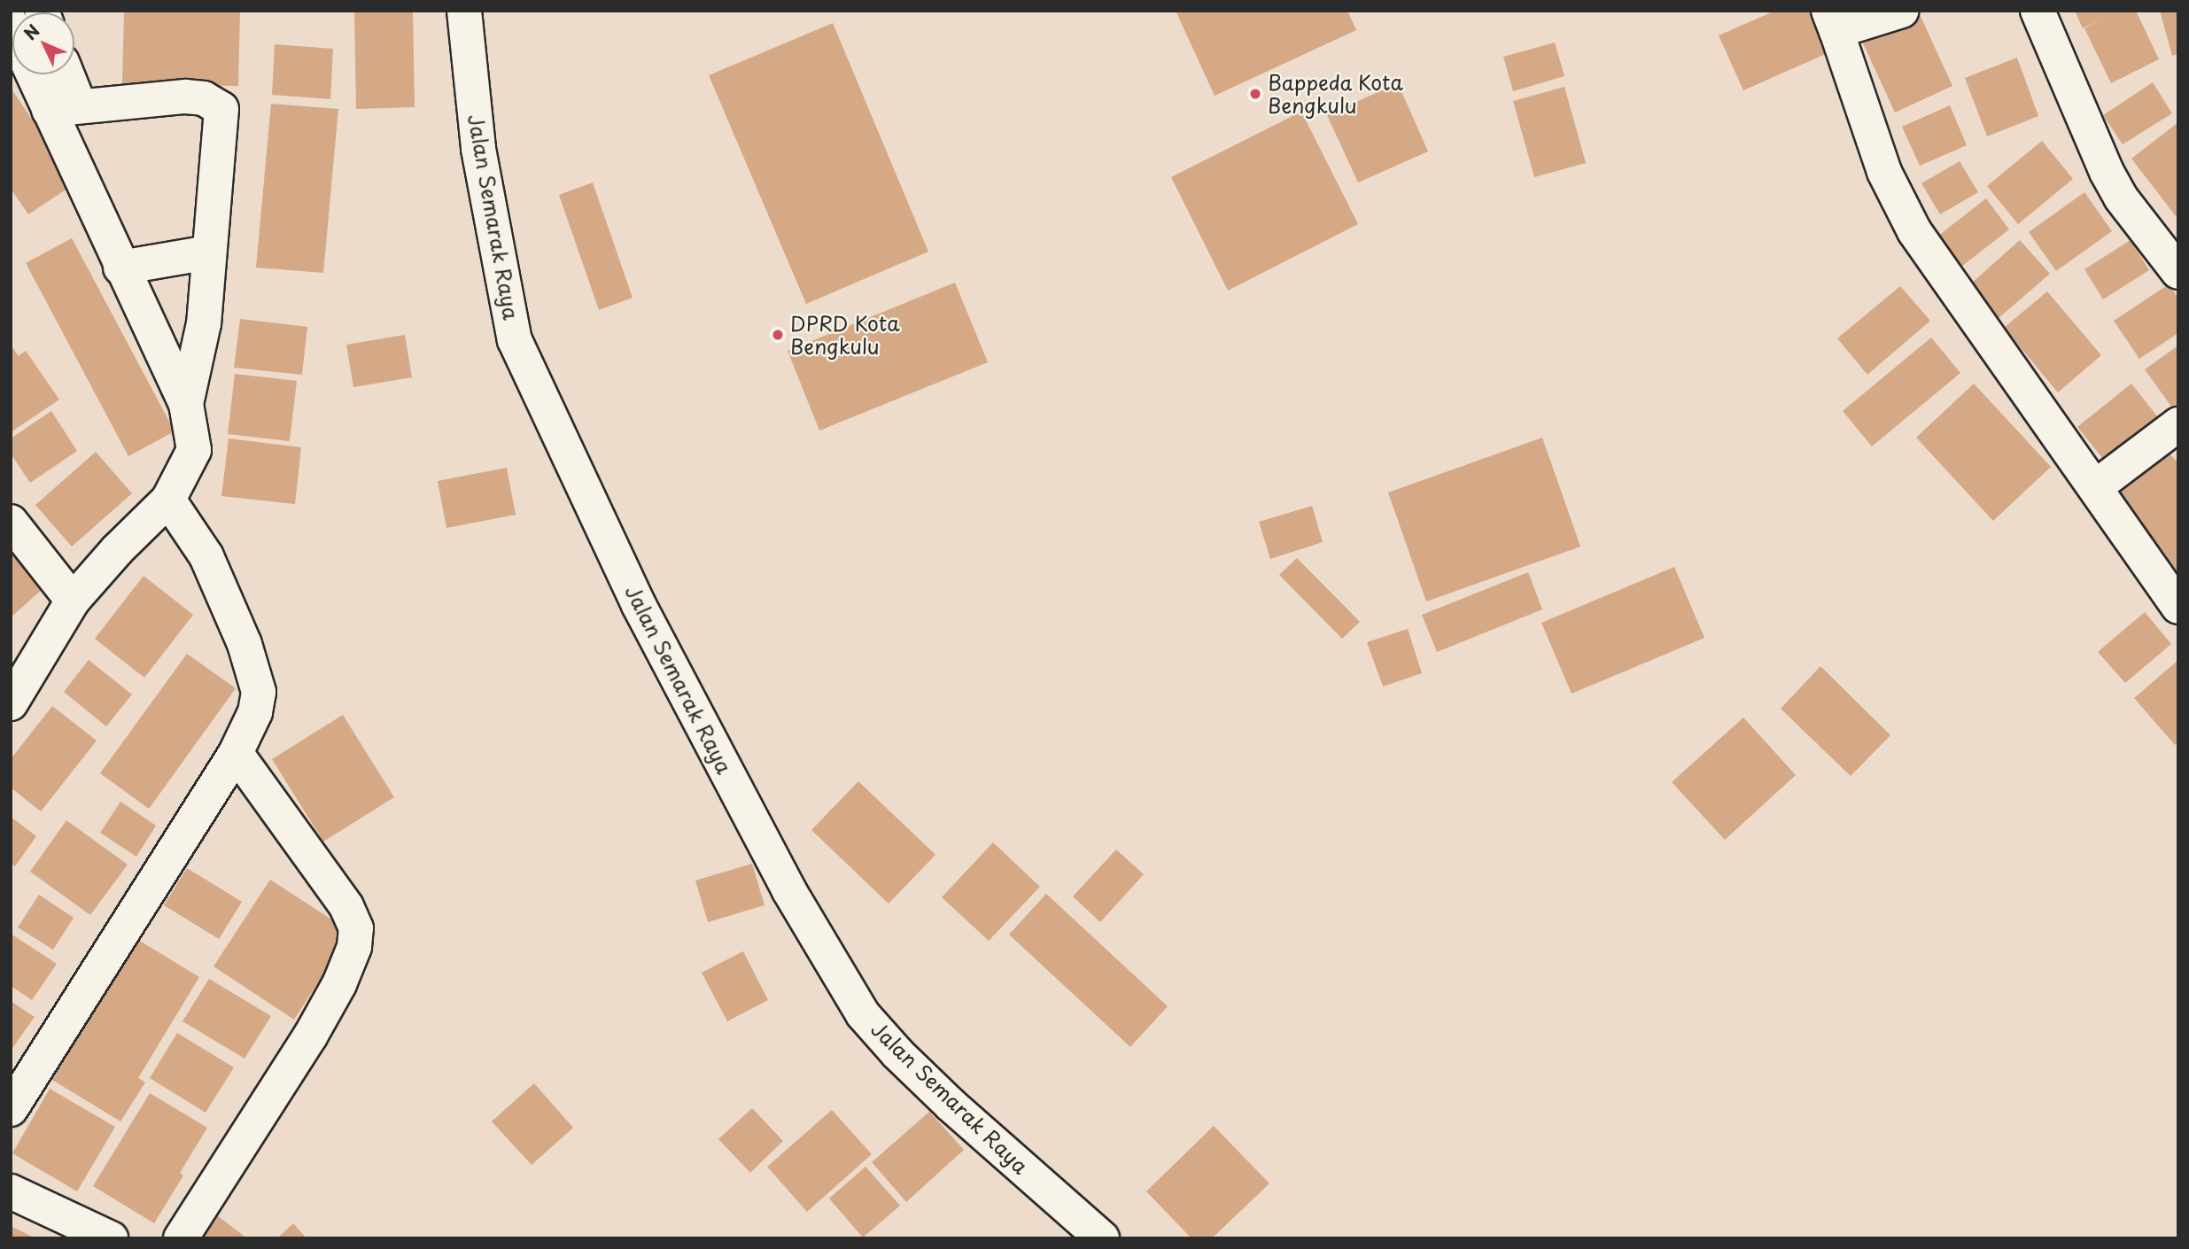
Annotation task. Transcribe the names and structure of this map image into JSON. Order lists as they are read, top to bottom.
{
  "streets": {
    "street": ["Jalan Semarak Raya"]
  },
  "places": ["Bappeda Kota Bengkulu", "DPRD Kota Bengkulu"],
  "north": "top left"
}
